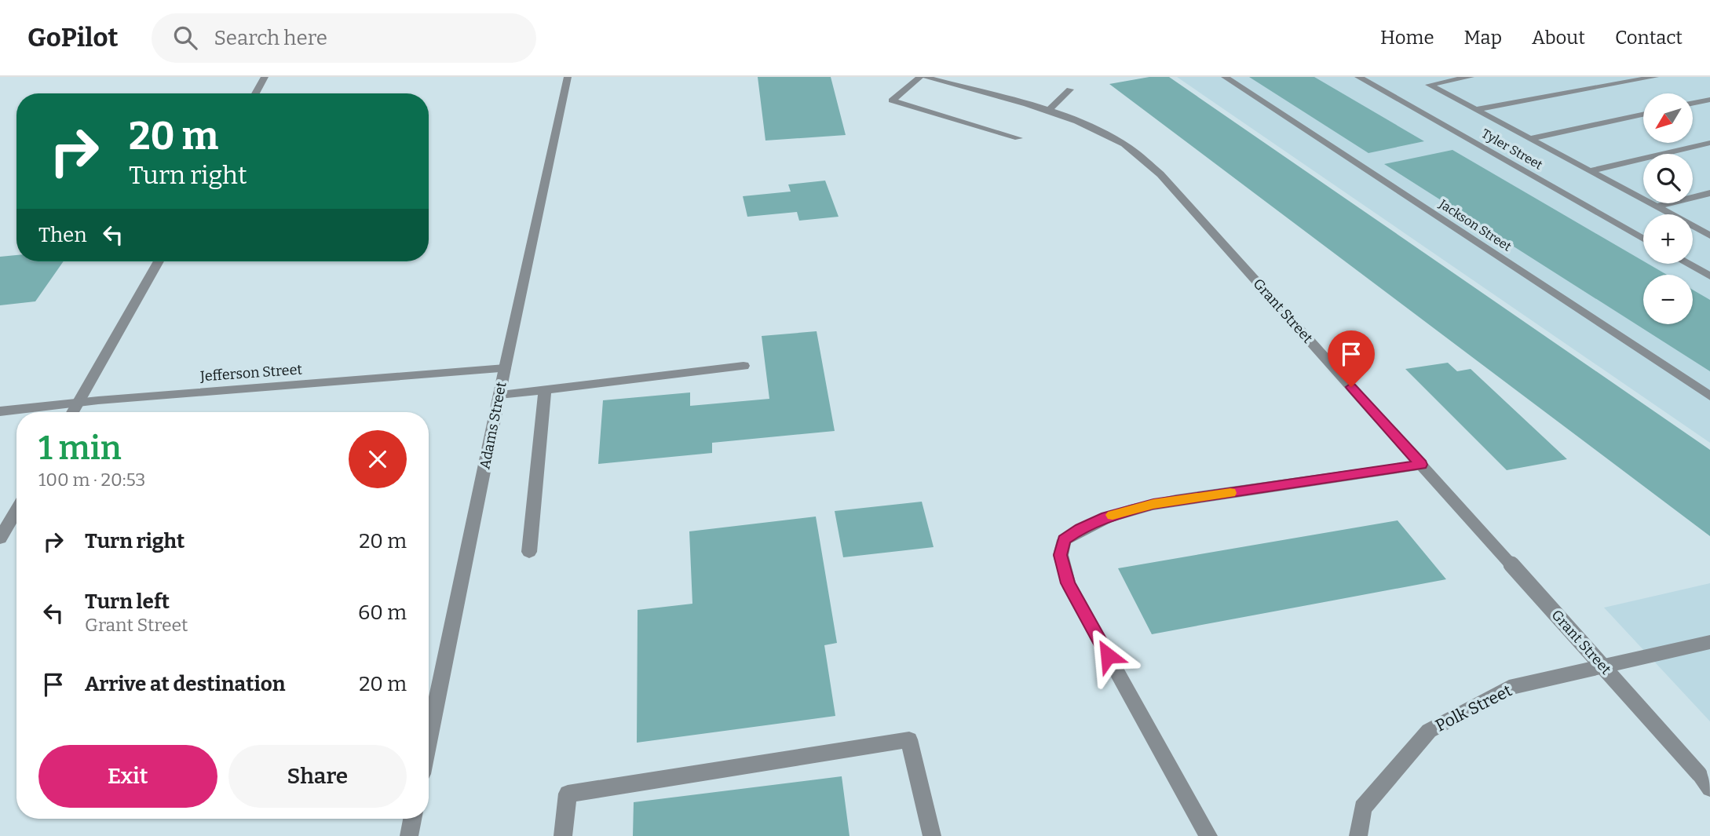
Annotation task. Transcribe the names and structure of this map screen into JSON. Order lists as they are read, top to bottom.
{
  "streets": {
    "street": [
      "Tyler Street",
      "Jackson Street",
      "Grant Street",
      "Jefferson Street",
      "Adams Street",
      "Polk Street"
    ]
  },
  "crossings": [
    ["Jefferson Street", "Adams Street"]
  ],
  "north": "bottom left",
  "page": {
    "header": "GoPilot",
    "search": "Search here",
    "nav": [
      "Home",
      "Map",
      "About",
      "Contact"
    ],
    "map_buttons": ["+", "−"],
    "turn": ["20 m", "Turn right"],
    "then": "Then",
    "heading": ["1 min", "100 m · 20:53"],
    "list": [
      {
        "name": "Turn right",
        "value": "20 m"
      },
      {
        "name": "Turn left",
        "note": "Grant Street",
        "value": "60 m"
      },
      {
        "name": "Arrive at destination",
        "value": "20 m"
      }
    ],
    "buttons": ["Exit", "Share"]
  }
}
